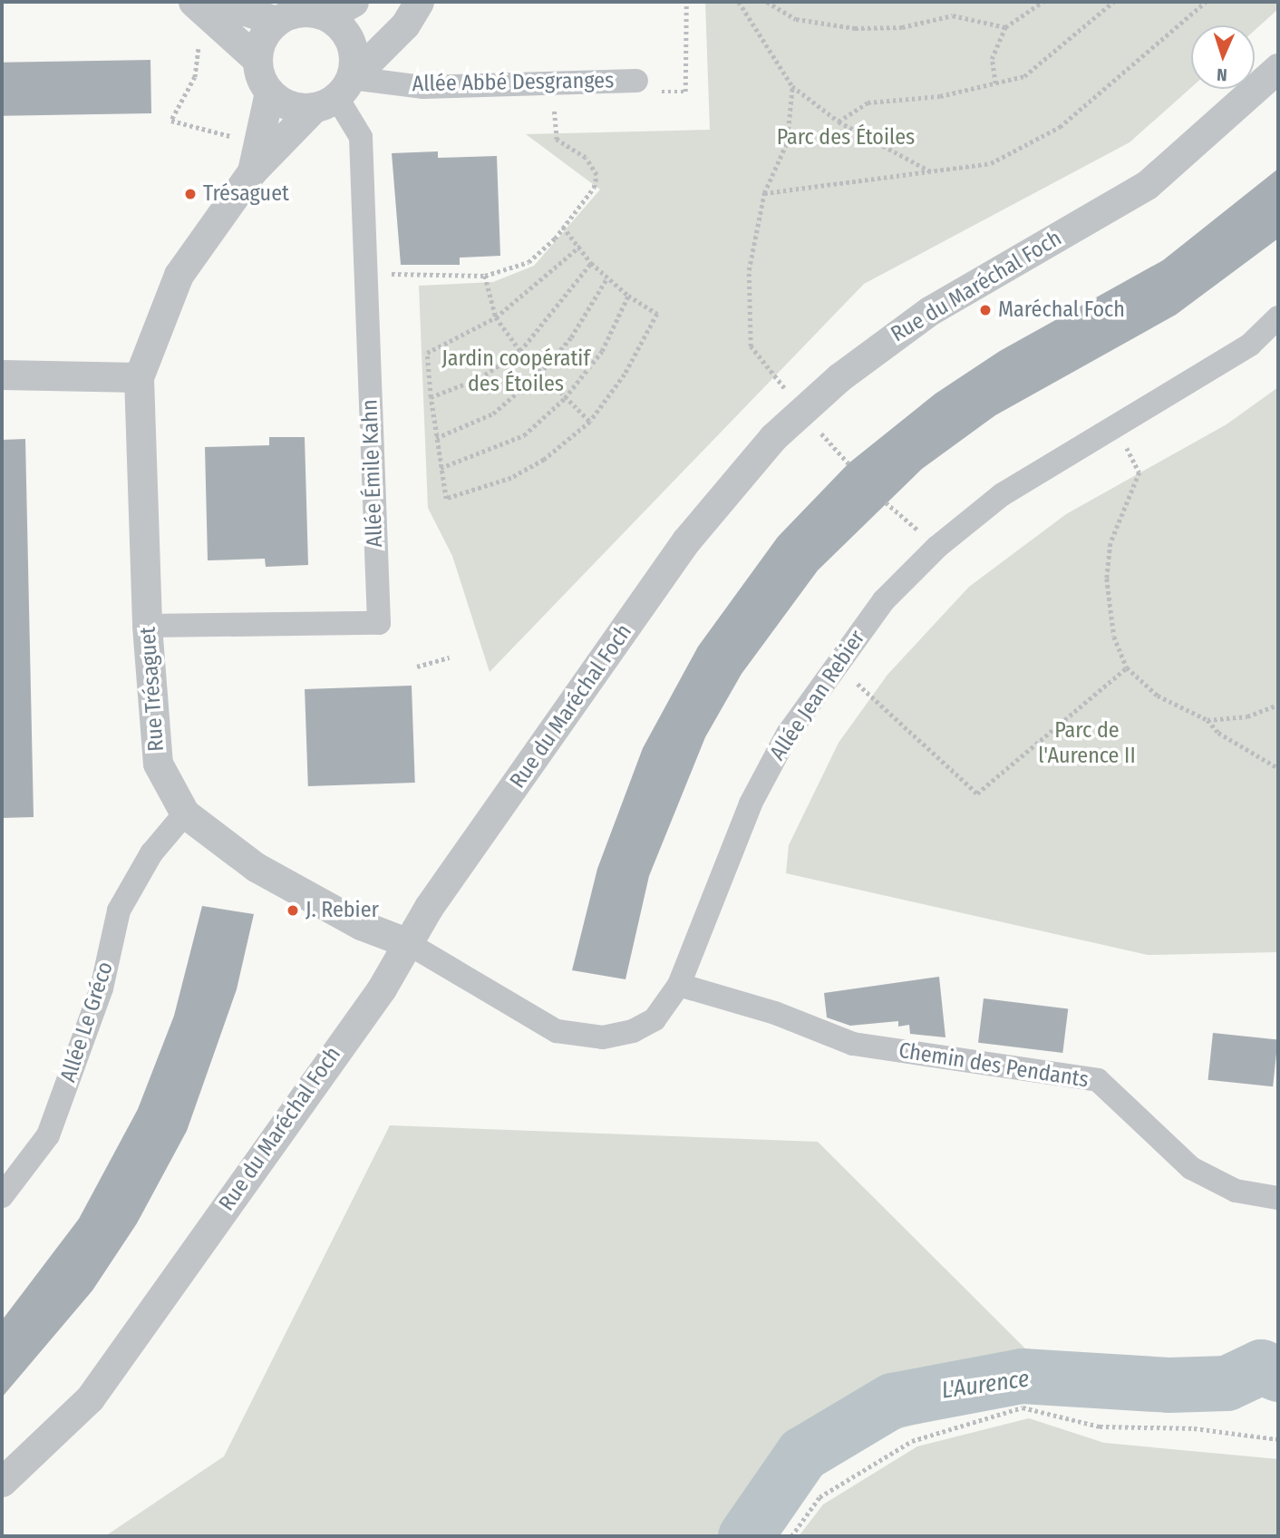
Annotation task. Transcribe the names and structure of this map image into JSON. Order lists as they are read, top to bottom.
{
  "streets": {
    "street": [
      "Allée Abbé Desgranges",
      "Rue du Maréchal Foch",
      "Allée Émile Kahn",
      "Rue Trésaguet",
      "Allée Jean Rebier",
      "Allée Le Gréco",
      "Chemin des Pendants"
    ]
  },
  "crossings": [
    ["Allée Abbé Desgranges", "Allée Émile Kahn"],
    ["Rue du Maréchal Foch", "Rue Trésaguet"],
    ["Rue du Maréchal Foch", "Allée Jean Rebier"],
    ["Allée Émile Kahn", "Rue Trésaguet"],
    ["Rue Trésaguet", "Allée Jean Rebier"],
    ["Rue Trésaguet", "Allée Le Gréco"],
    ["Allée Jean Rebier", "Chemin des Pendants"]
  ],
  "water": ["L'Aurence"],
  "parks": ["Parc des Étoiles", "Jardin coopératif des Étoiles", "Parc de l'Aurence II"],
  "places": ["Trésaguet", "Maréchal Foch", "J. Rebier"],
  "north": "bottom"
}
